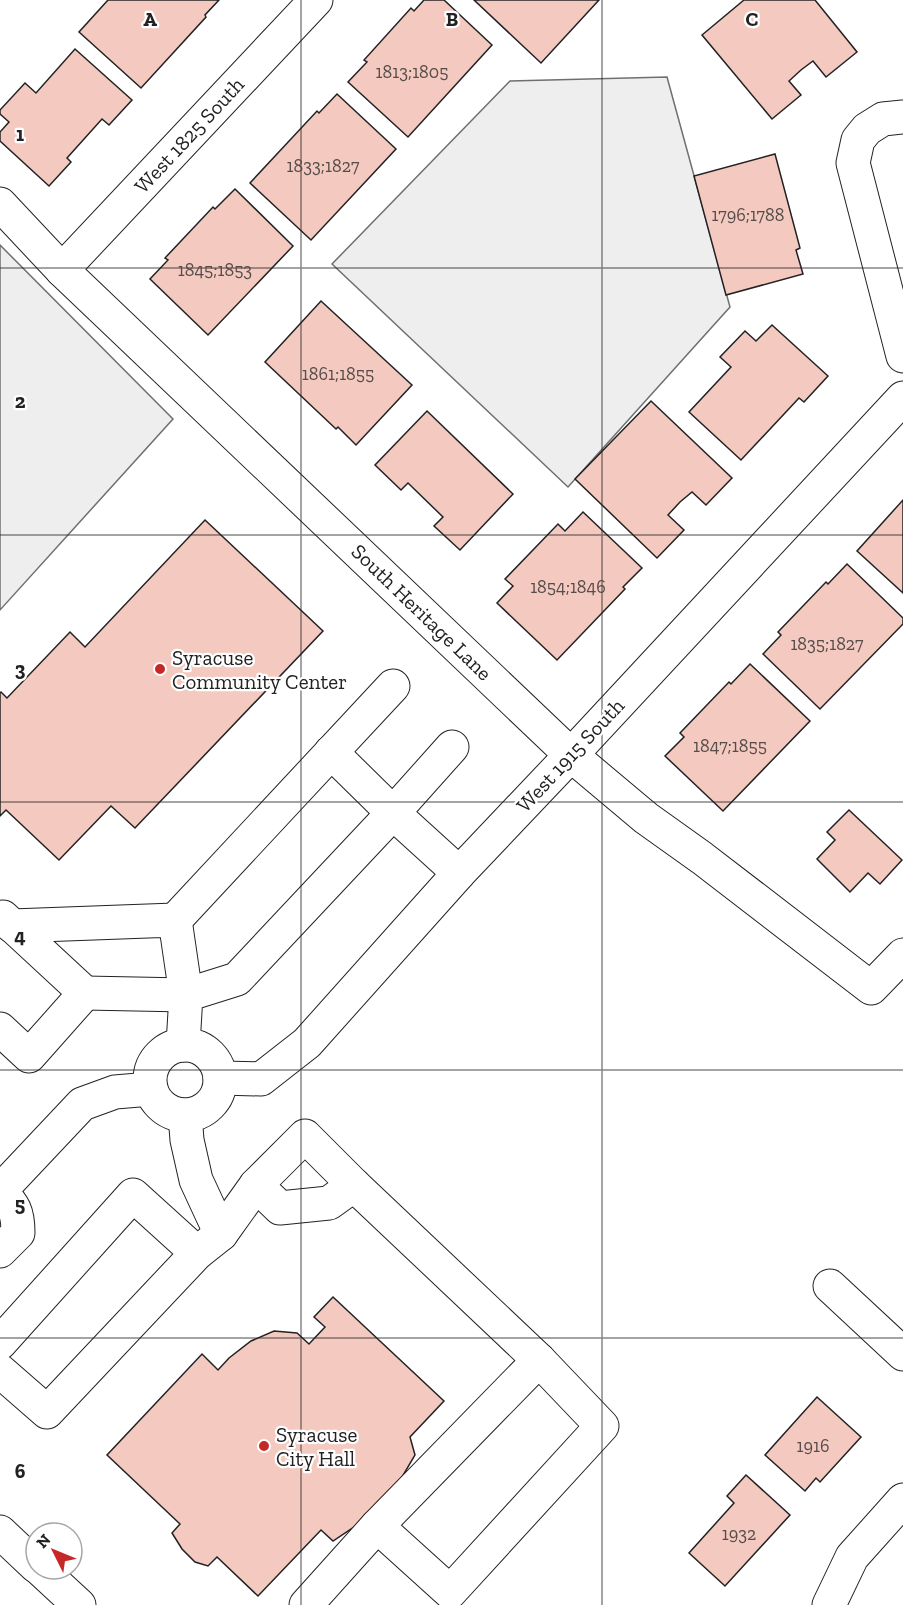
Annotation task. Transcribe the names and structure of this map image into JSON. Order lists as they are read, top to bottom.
{
  "streets": {
    "street": ["West 1825 South", "South Heritage Lane", "West 1915 South"]
  },
  "crossings": [
    ["West 1825 South", "South Heritage Lane"],
    ["South Heritage Lane", "West 1915 South"]
  ],
  "places": ["Syracuse Community Center", "Syracuse City Hall"],
  "house_numbers": [
    "1813;1805",
    "1833;1827",
    "1796;1788",
    "1845;1853",
    "1861;1855",
    "1854;1846",
    "1835;1827",
    "1847;1855",
    "1916",
    "1932"
  ],
  "north": "top left",
  "grid": {
    "columns": ["A", "B", "C"],
    "rows": [
      "1",
      "2",
      "3",
      "4",
      "5",
      "6"
    ]
  }
}
